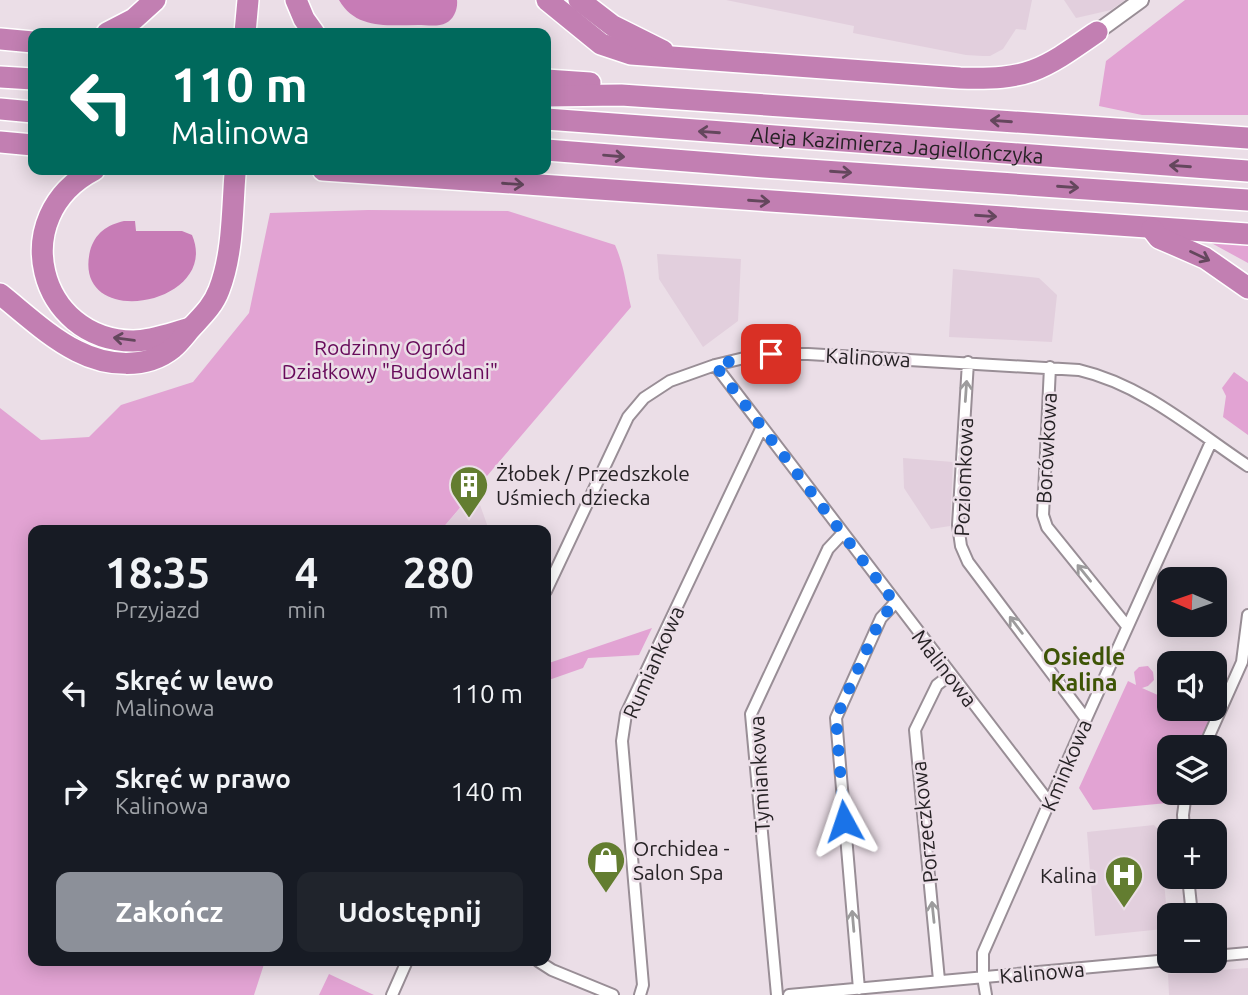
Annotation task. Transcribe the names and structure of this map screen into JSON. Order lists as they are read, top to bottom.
{
  "streets": {
    "highway": ["Aleja Kazimierza Jagiellończyka"],
    "street": [
      "Kalinowa",
      "Borówkowa",
      "Poziomkowa",
      "Rumiankowa",
      "Malinowa",
      "Kminkowa",
      "Tymiankowa",
      "Porzeczkowa"
    ]
  },
  "crossings": [
    ["Kalinowa", "Borówkowa"],
    ["Kalinowa", "Poziomkowa"],
    ["Kalinowa", "Malinowa"],
    ["Kalinowa", "Kminkowa"],
    ["Kalinowa", "Porzeczkowa"],
    ["Borówkowa", "Kminkowa"],
    ["Poziomkowa", "Kminkowa"],
    ["Rumiankowa", "Malinowa"],
    ["Malinowa", "Kminkowa"],
    ["Malinowa", "Tymiankowa"],
    ["Malinowa", "Porzeczkowa"]
  ],
  "one_way": ["Borówkowa", "Poziomkowa"],
  "districts": ["Osiedle Kalina"],
  "parks": ["Rodzinny Ogród Działkowy \"Budowlani\""],
  "places": {
    "building": ["Żłobek / Przedszkole Uśmiech dziecka"],
    "shop": ["Orchidea - Salon Spa"],
    "hospital": ["Kalina"]
  },
  "north": "left",
  "page": {
    "turn": ["110 m", "Malinowa"],
    "eta": [
      "18:35",
      "Przyjazd",
      "4",
      "min",
      "280",
      "m"
    ],
    "map_buttons": ["+", "−"],
    "list": [
      {
        "name": "Skręć w lewo",
        "note": "Malinowa",
        "value": "110 m"
      },
      {
        "name": "Skręć w prawo",
        "note": "Kalinowa",
        "value": "140 m"
      }
    ],
    "buttons": ["Zakończ", "Udostępnij"]
  }
}
